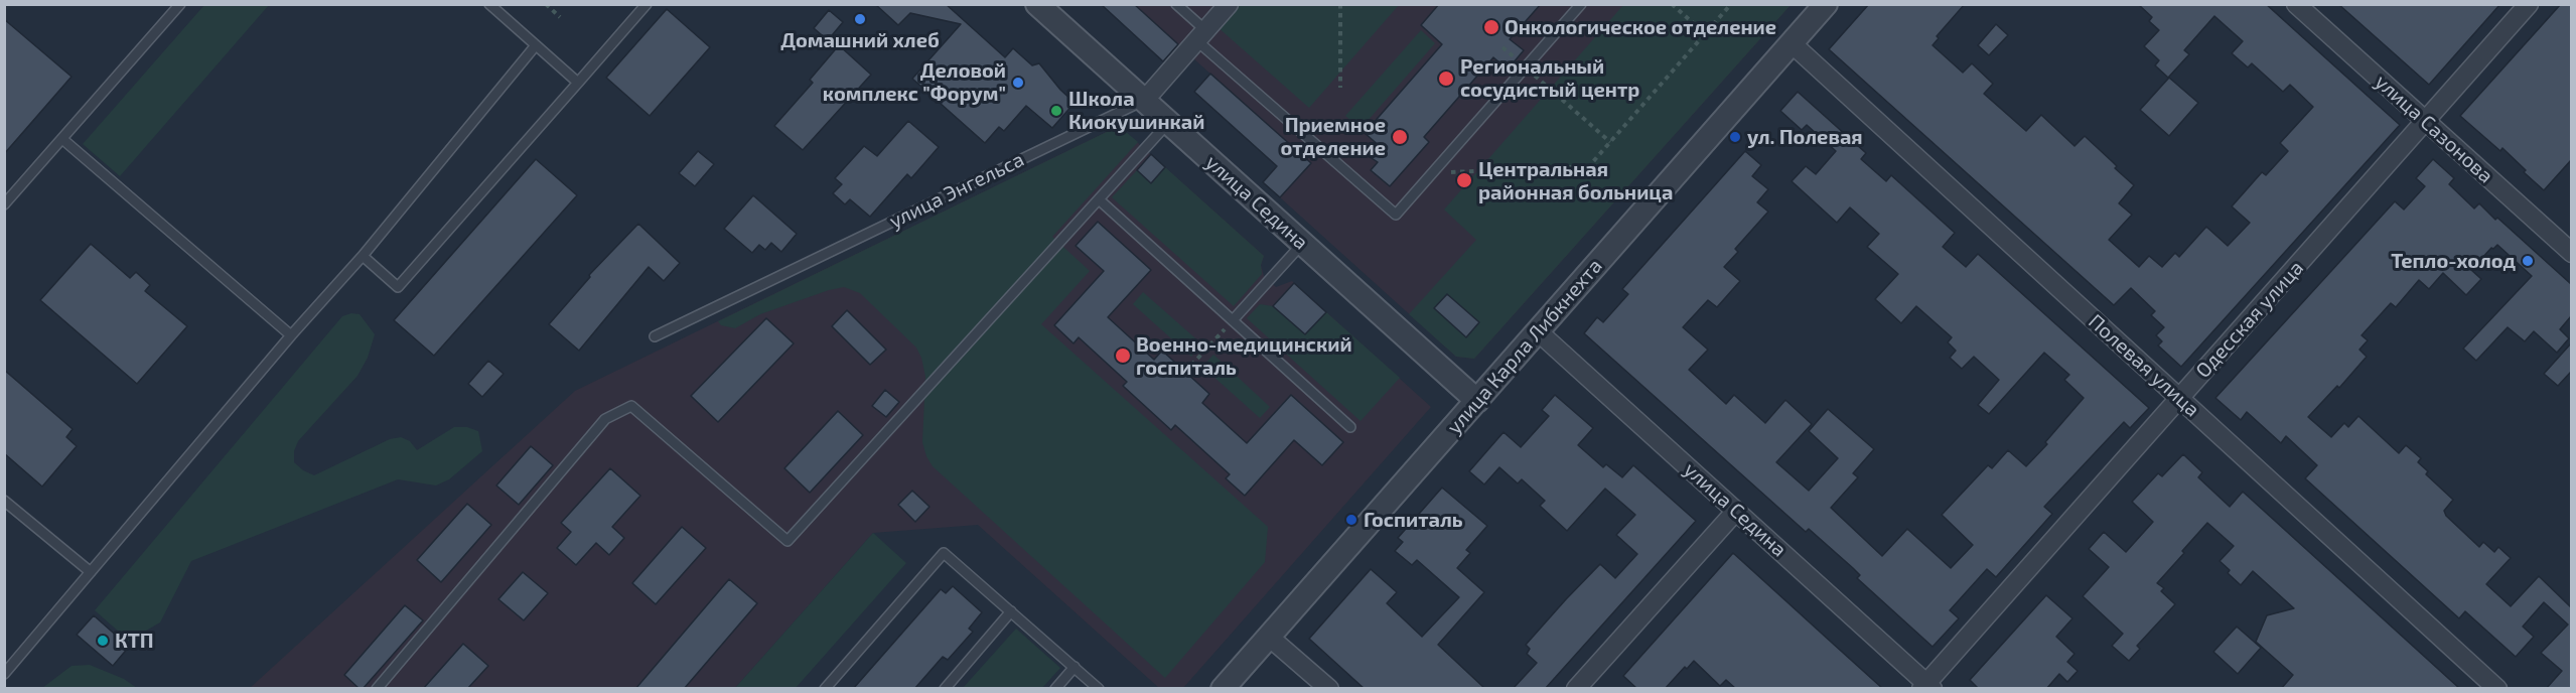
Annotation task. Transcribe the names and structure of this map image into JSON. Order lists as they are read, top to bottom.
{
  "streets": {
    "street": [
      "улица Сазонова",
      "улица Энгельса",
      "улица Седина",
      "Одесская улица",
      "улица Карла Либкнехта",
      "Полевая улица"
    ]
  },
  "crossings": [
    ["улица Сазонова", "Одесская улица"],
    ["улица Энгельса", "улица Седина"],
    ["улица Седина", "Одесская улица"],
    ["улица Седина", "улица Карла Либкнехта"],
    ["Одесская улица", "Полевая улица"],
    ["улица Карла Либкнехта", "Полевая улица"]
  ],
  "places": [
    "Домашний хлеб",
    "Онкологическое отделение",
    "Региональный сосудистый центр",
    "Деловой комплекс \"Форум\"",
    "Школа Киокушинкай",
    "Приемное отделение",
    "ул. Полевая",
    "Центральная районная больница",
    "Тепло-холод",
    "Военно-медицинский госпиталь",
    "Госпиталь",
    "КТП"
  ]
}
